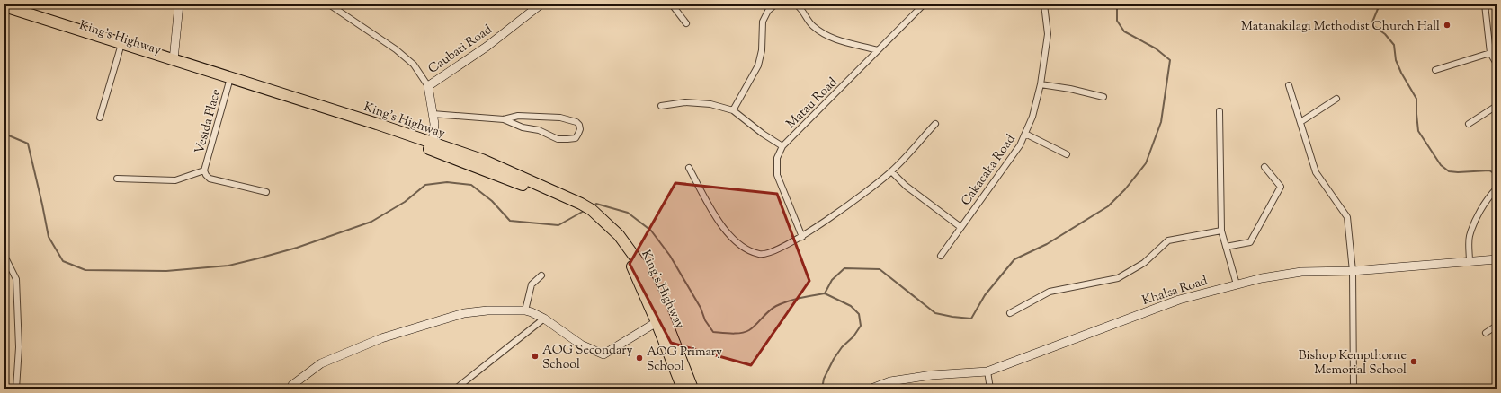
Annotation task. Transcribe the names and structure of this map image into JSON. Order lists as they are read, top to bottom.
{
  "streets": {
    "highway": ["King's Highway"],
    "street": [
      "Caubati Road",
      "Matau Road",
      "Vesida Place",
      "Cakacaka Road",
      "Khalsa Road"
    ]
  },
  "crossings": [
    ["King's Highway", "Caubati Road"],
    ["King's Highway", "Vesida Place"]
  ],
  "places": [
    "Matanakilagi Methodist Church Hall",
    "AOG Secondary School",
    "AOG Primary School",
    "Bishop Kempthorne Memorial School"
  ]
}
